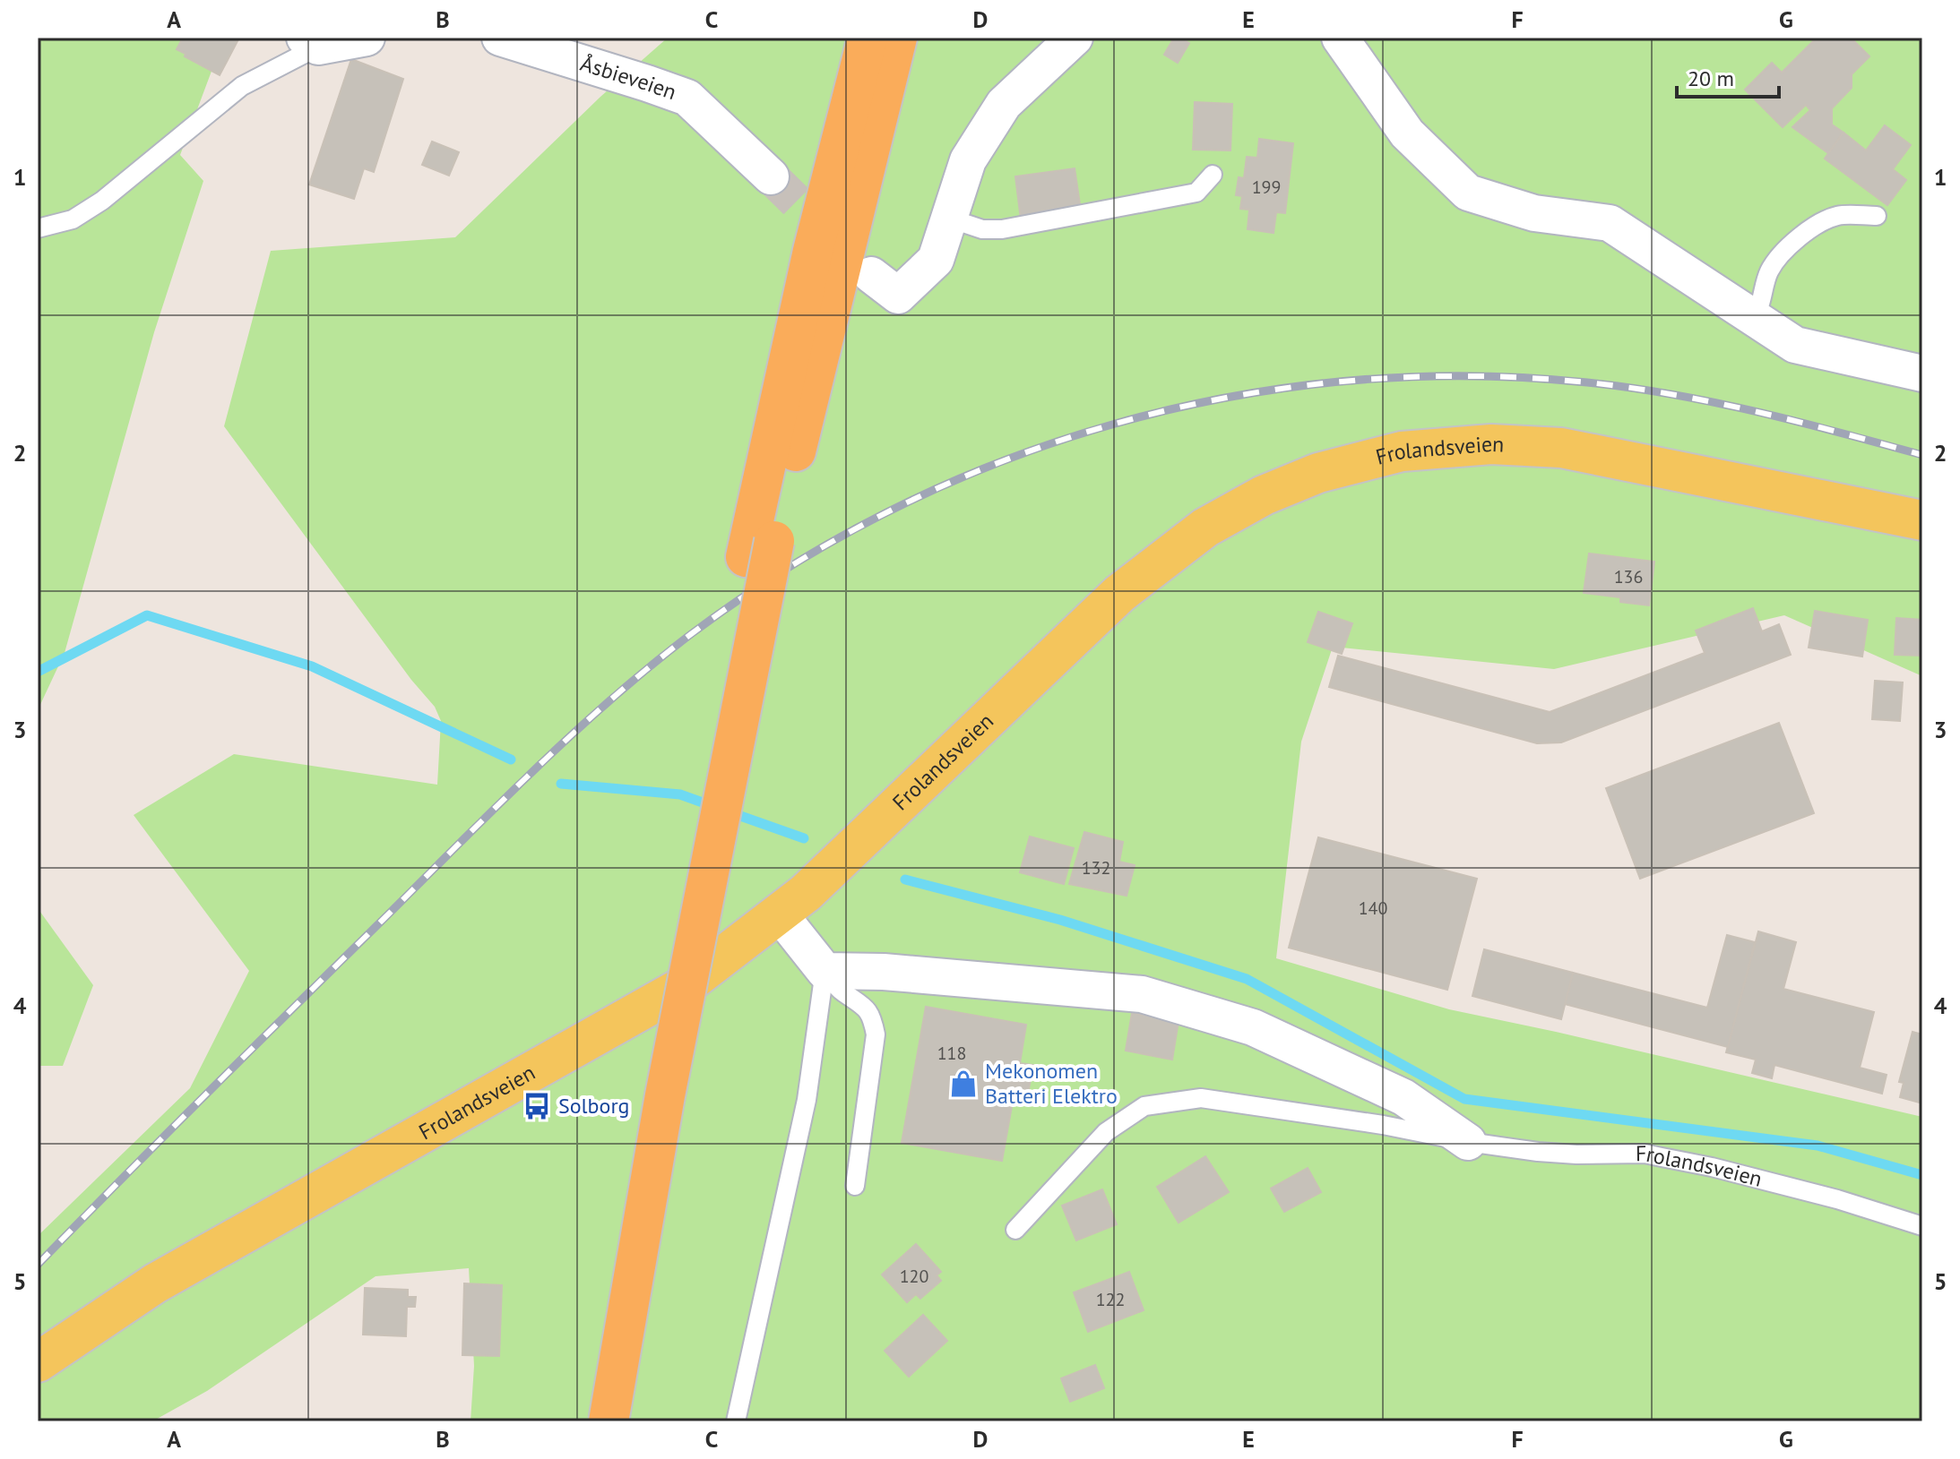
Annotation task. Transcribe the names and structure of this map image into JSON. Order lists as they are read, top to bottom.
{
  "streets": {
    "main road": ["Frolandsveien"],
    "street": ["Åsbieveien"]
  },
  "places": {
    "shop": ["Mekonomen Batteri Elektro"],
    "bus stop": ["Solborg"]
  },
  "house_numbers": [
    "199",
    "136",
    "132",
    "140",
    "118",
    "120",
    "122"
  ],
  "scale_bar": "20 m",
  "grid": {
    "columns": [
      "A",
      "B",
      "C",
      "D",
      "E",
      "F",
      "G"
    ],
    "rows": [
      "1",
      "2",
      "3",
      "4",
      "5"
    ]
  }
}
